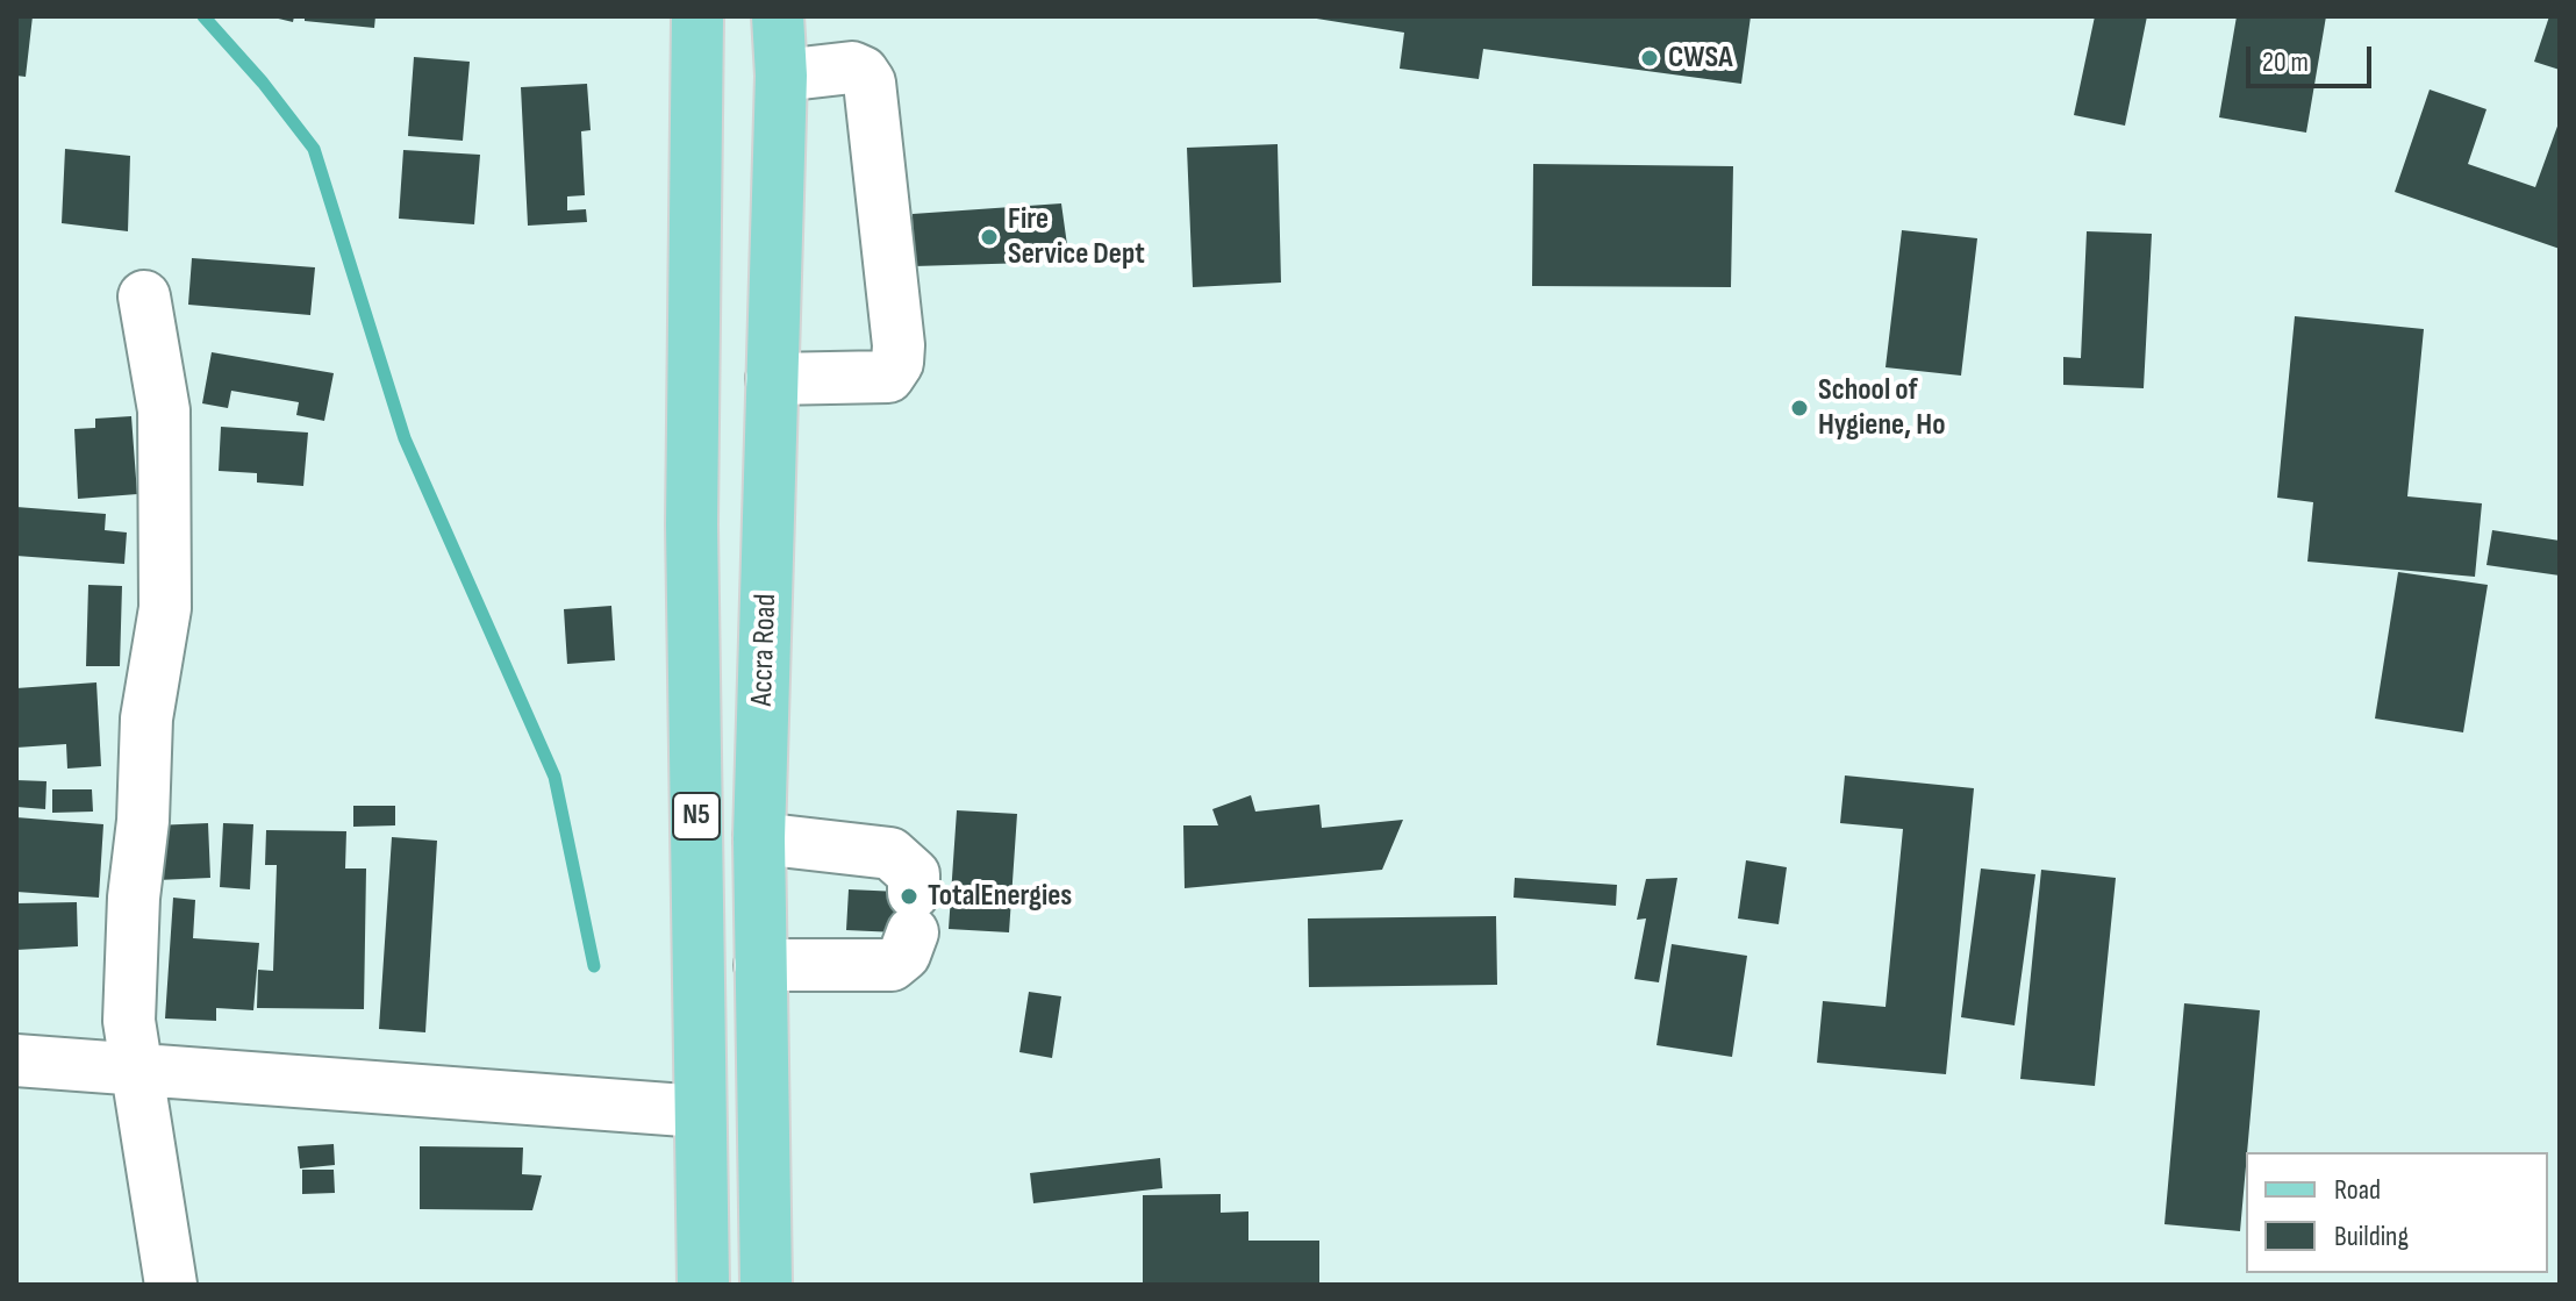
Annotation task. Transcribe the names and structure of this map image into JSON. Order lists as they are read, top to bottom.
{
  "streets": {
    "main road": ["Accra Road", "N5"]
  },
  "places": [
    "CWSA",
    "Fire Service Dept",
    "School of Hygiene, Ho",
    "TotalEnergies"
  ],
  "legend": ["Road", "Building"],
  "scale_bar": "20 m"
}
